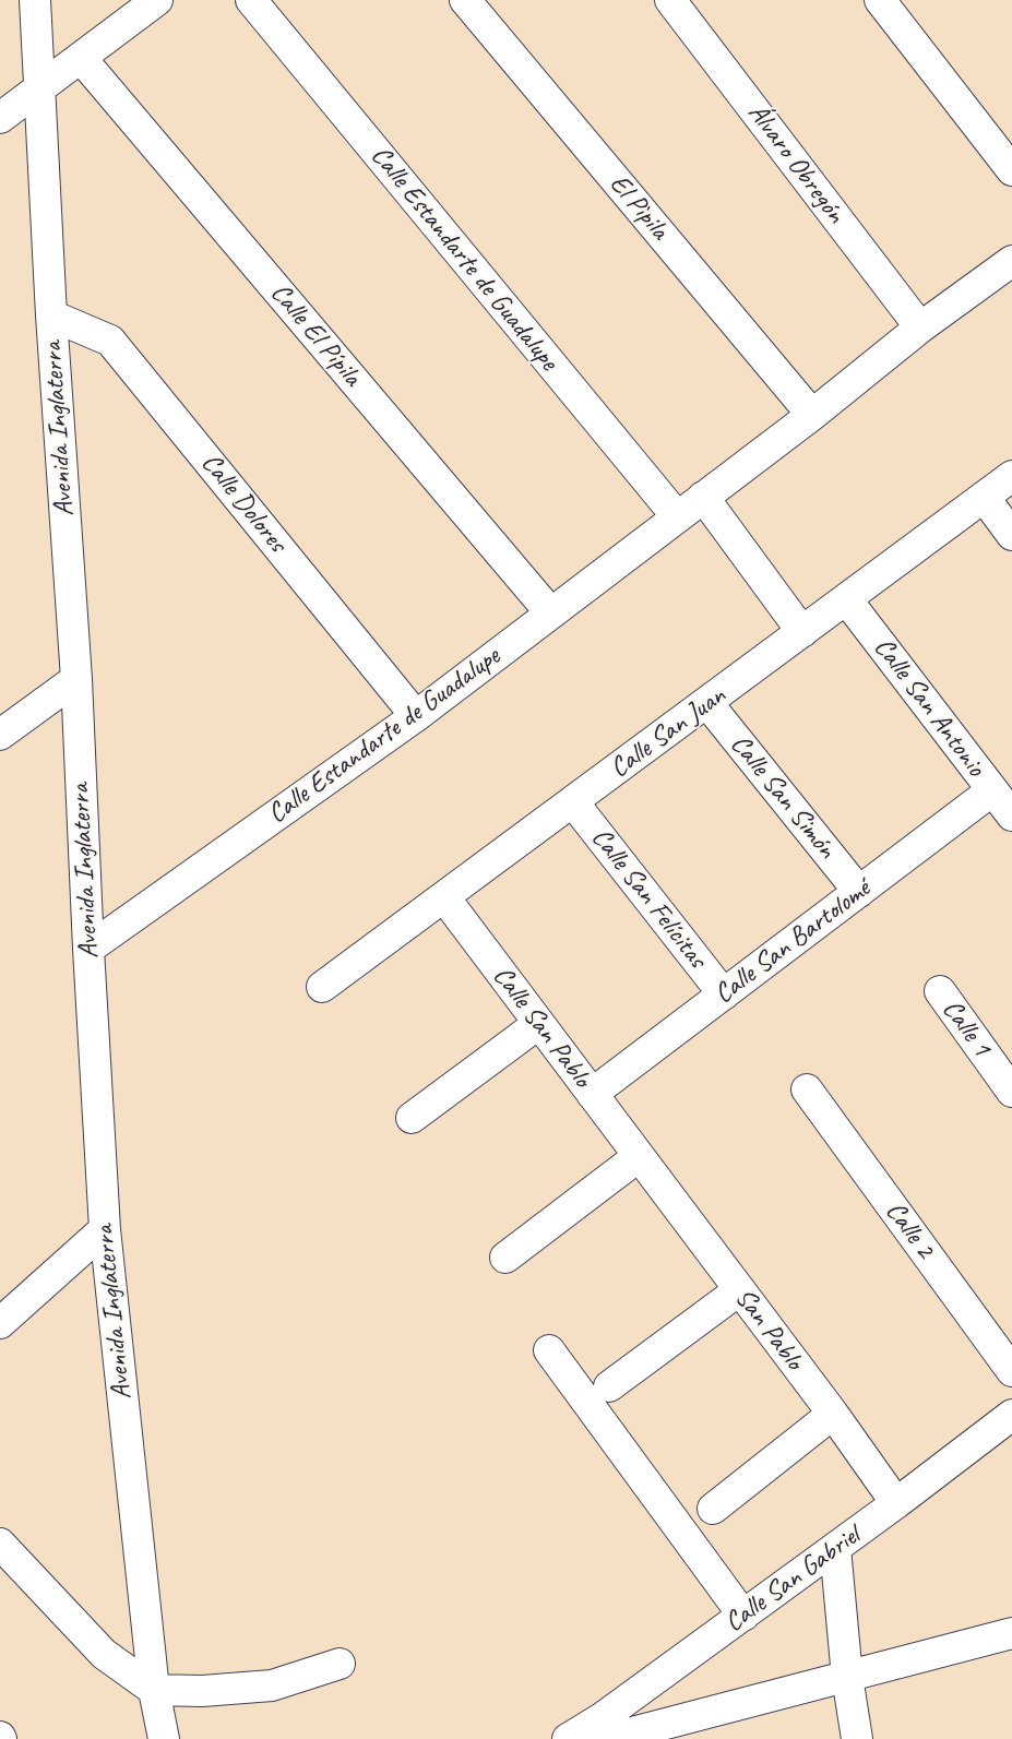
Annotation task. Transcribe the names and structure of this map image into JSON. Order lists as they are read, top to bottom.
{
  "streets": {
    "street": [
      "Álvaro Obregón",
      "El Pìpila",
      "Calle Estandarte de Guadalupe",
      "Calle El Pípila",
      "Avenida Inglaterra",
      "Calle Dolores",
      "Calle San Antonio",
      "Calle San Juan",
      "Calle San Simón",
      "Calle San Felícitas",
      "Calle San Bartolomé",
      "Calle San Pablo",
      "Calle 1",
      "Calle 2",
      "San Pablo",
      "Calle San Gabriel"
    ]
  },
  "crossings": [
    ["Álvaro Obregón", "Calle Estandarte de Guadalupe"],
    ["El Pìpila", "Calle Estandarte de Guadalupe"],
    ["Calle Estandarte de Guadalupe", "Calle El Pípila"],
    ["Calle Estandarte de Guadalupe", "Avenida Inglaterra"],
    ["Calle Estandarte de Guadalupe", "Calle Dolores"],
    ["Avenida Inglaterra", "Calle Dolores"],
    ["Calle San Antonio", "Calle San Juan"],
    ["Calle San Antonio", "Calle San Bartolomé"],
    ["Calle San Juan", "Calle San Simón"],
    ["Calle San Juan", "Calle San Felícitas"],
    ["Calle San Juan", "Calle San Pablo"],
    ["Calle San Simón", "Calle San Bartolomé"],
    ["Calle San Felícitas", "Calle San Bartolomé"],
    ["Calle San Bartolomé", "Calle San Pablo"],
    ["Calle San Pablo", "San Pablo"],
    ["San Pablo", "Calle San Gabriel"]
  ]
}
